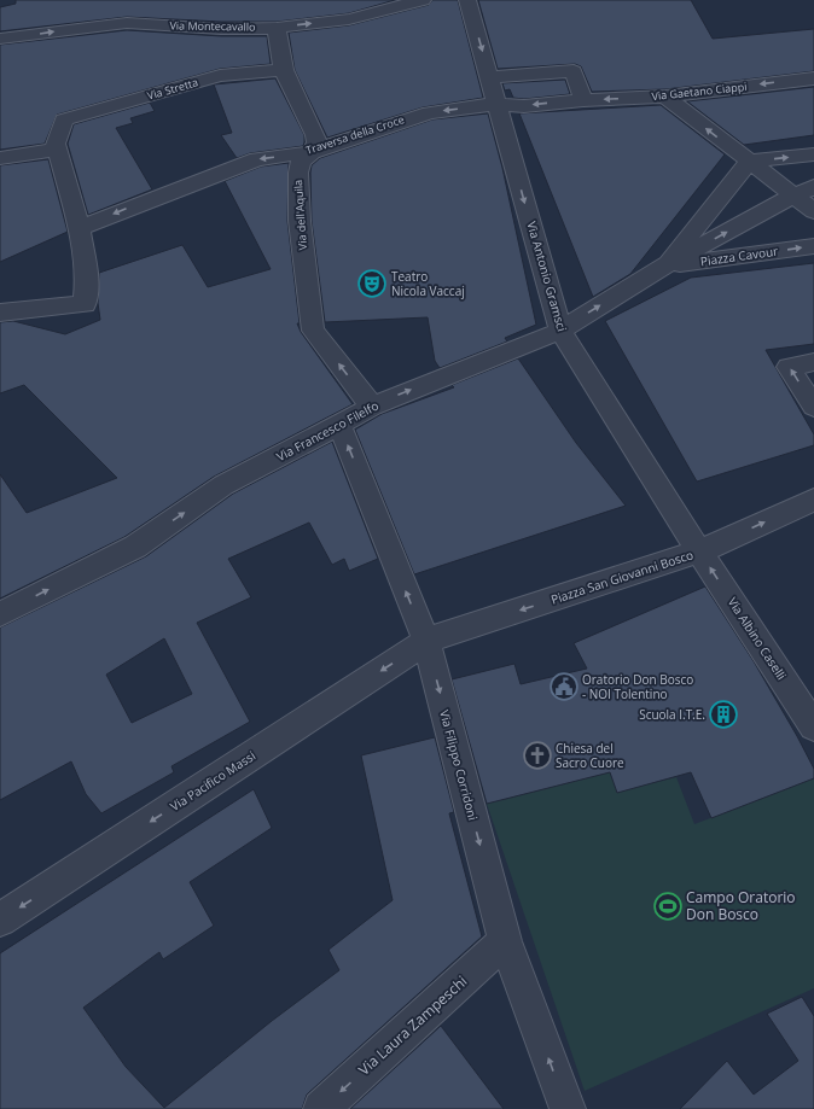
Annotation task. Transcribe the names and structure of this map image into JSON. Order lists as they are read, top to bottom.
{
  "streets": {
    "street": [
      "Via Montecavallo",
      "Via Stretta",
      "Via Gaetano Ciappi",
      "Traversa della Croce",
      "Via dell'Aquila",
      "Piazza Cavour",
      "Via Antonio Gramsci",
      "Via Francesco Filelfo",
      "Piazza San Giovanni Bosco",
      "Via Albino Caselli",
      "Via Filippo Corridoni",
      "Via Pacifico Massi",
      "Via Laura Zampeschi"
    ]
  },
  "crossings": [
    ["Via Gaetano Ciappi", "Traversa della Croce"],
    ["Via Gaetano Ciappi", "Via Antonio Gramsci"],
    ["Traversa della Croce", "Via dell'Aquila"],
    ["Traversa della Croce", "Via Antonio Gramsci"],
    ["Via dell'Aquila", "Via Francesco Filelfo"],
    ["Piazza Cavour", "Via Francesco Filelfo"],
    ["Via Antonio Gramsci", "Via Francesco Filelfo"],
    ["Via Antonio Gramsci", "Piazza San Giovanni Bosco"],
    ["Via Antonio Gramsci", "Via Albino Caselli"],
    ["Via Francesco Filelfo", "Via Filippo Corridoni"],
    ["Piazza San Giovanni Bosco", "Via Albino Caselli"],
    ["Piazza San Giovanni Bosco", "Via Filippo Corridoni"],
    ["Piazza San Giovanni Bosco", "Via Pacifico Massi"],
    ["Via Filippo Corridoni", "Via Pacifico Massi"],
    ["Via Filippo Corridoni", "Via Laura Zampeschi"]
  ],
  "one_way": [
    "Via Montecavallo",
    "Via Gaetano Ciappi",
    "Traversa della Croce",
    "Via dell'Aquila",
    "Piazza Cavour",
    "Via Antonio Gramsci",
    "Via Francesco Filelfo",
    "Via Albino Caselli",
    "Via Pacifico Massi",
    "Via Laura Zampeschi"
  ],
  "places": {
    "theatre": ["Teatro Nicola Vaccaj"],
    "public building": ["Oratorio Don Bosco - NOI Tolentino"],
    "building": ["Scuola I.T.E."],
    "church": ["Chiesa del Sacro Cuore"],
    "sports": ["Campo Oratorio Don Bosco"]
  }
}
